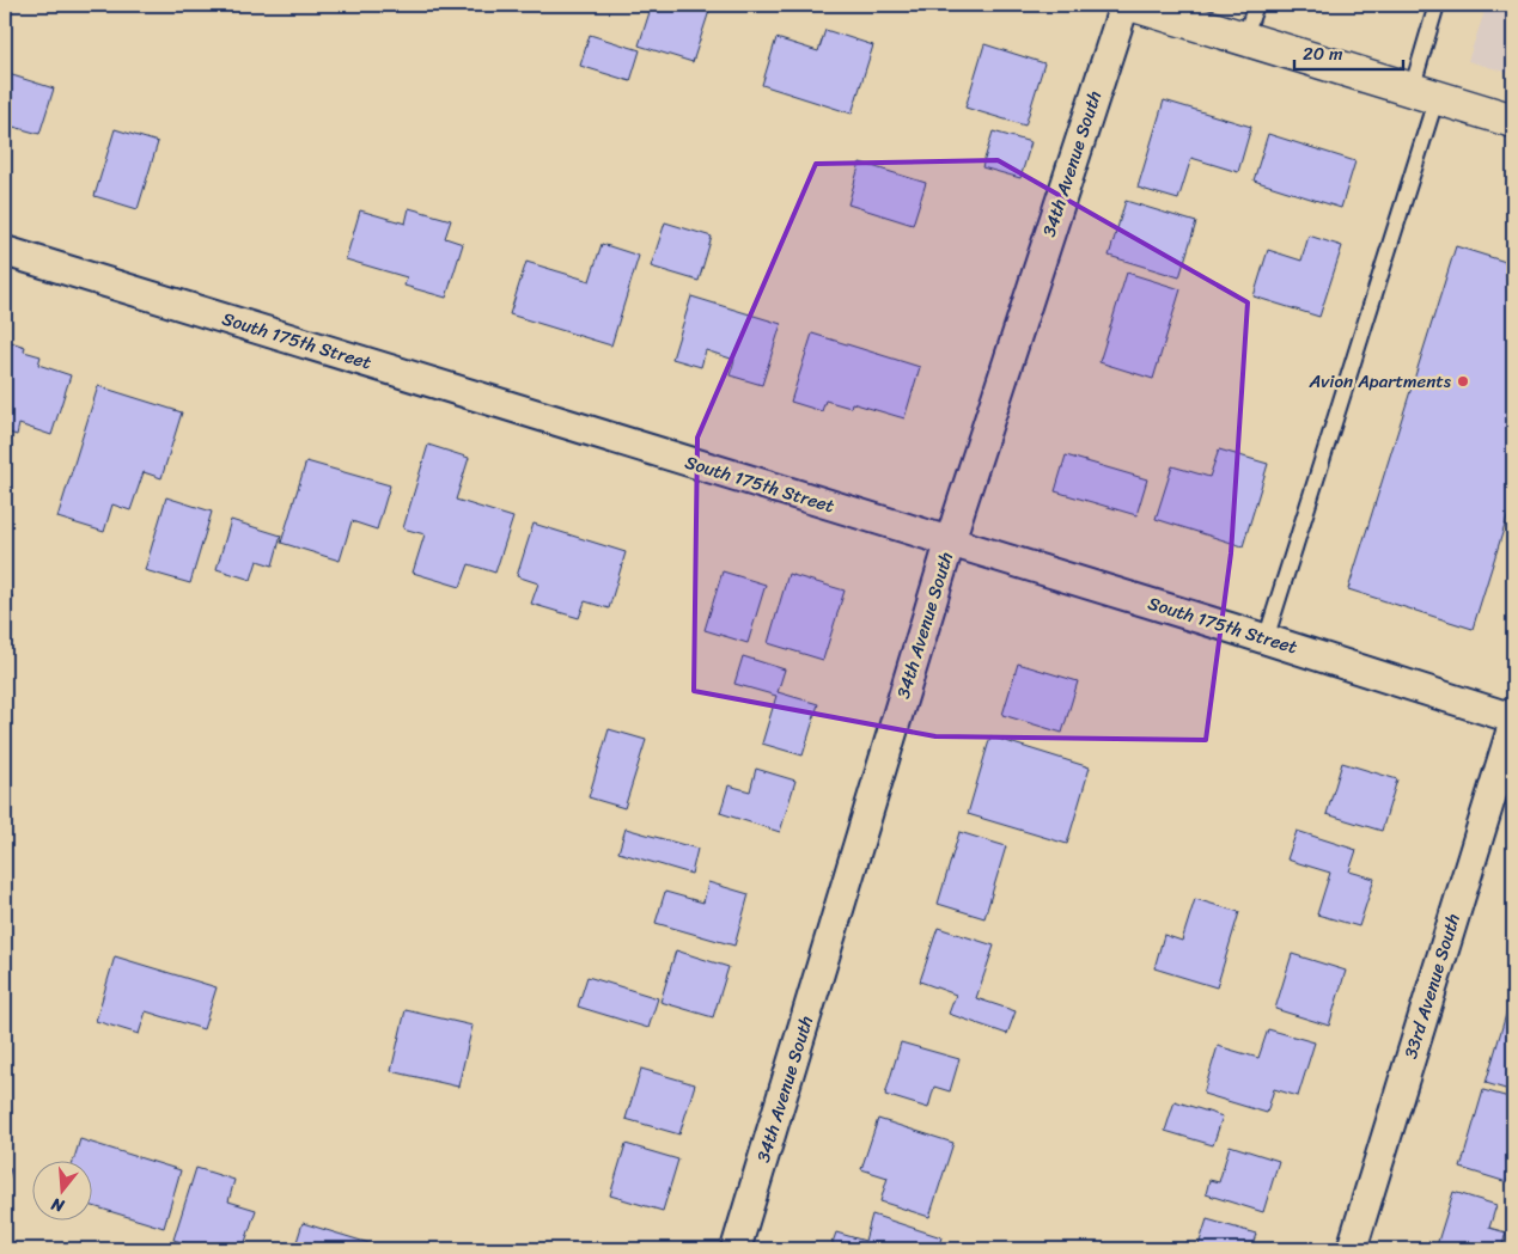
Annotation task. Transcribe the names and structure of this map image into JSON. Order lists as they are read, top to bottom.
{
  "streets": {
    "street": ["34th Avenue South", "South 175th Street", "33rd Avenue South"]
  },
  "crossings": [
    ["34th Avenue South", "South 175th Street"]
  ],
  "places": ["Avion Apartments"],
  "scale_bar": "20 m",
  "north": "bottom"
}
